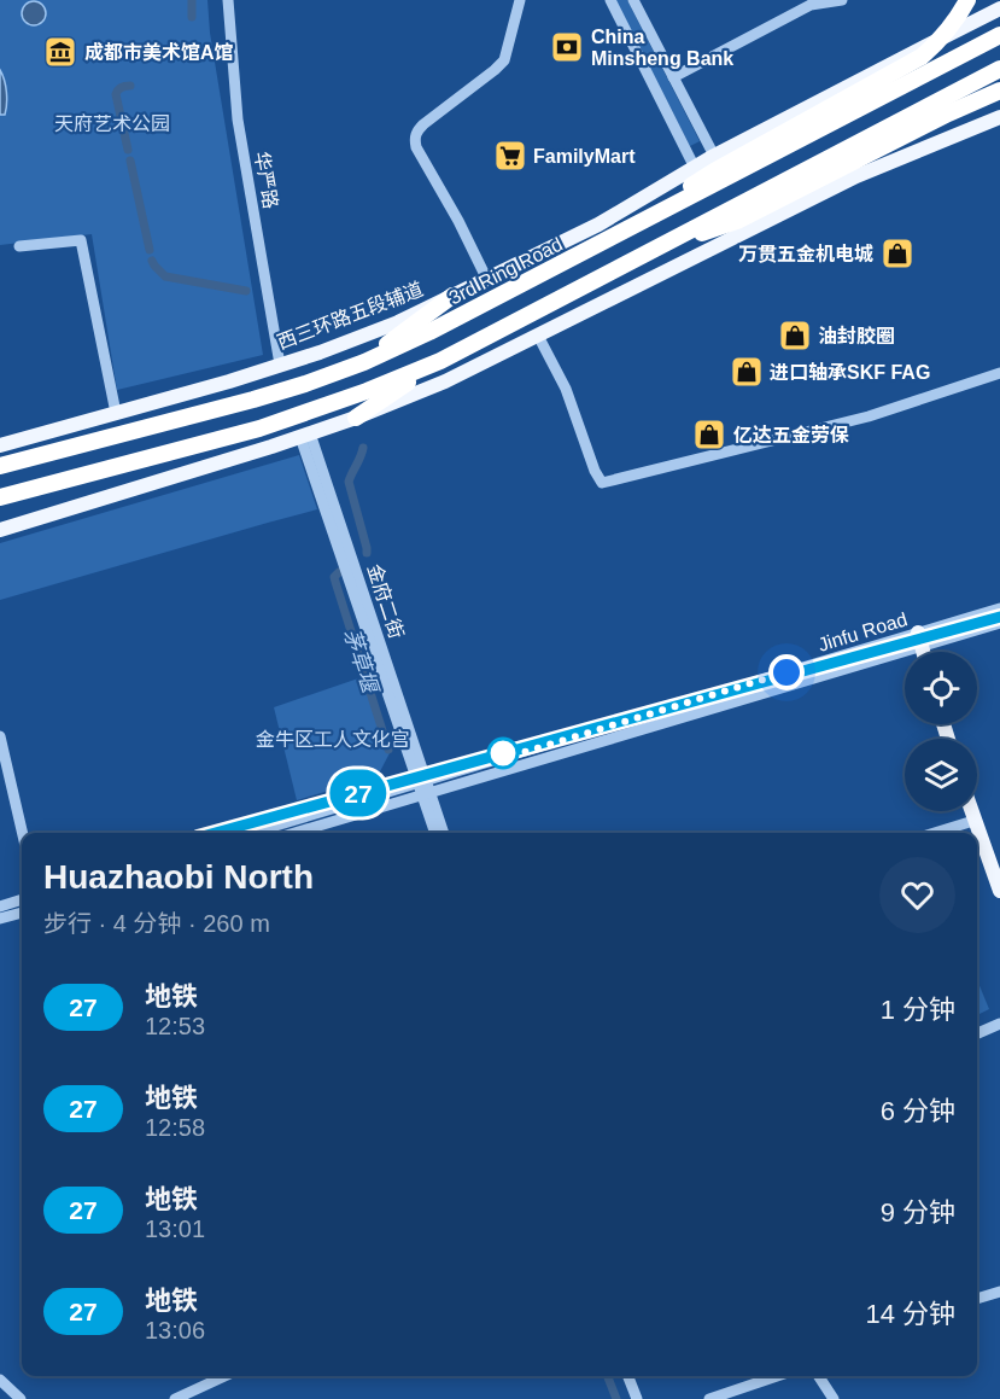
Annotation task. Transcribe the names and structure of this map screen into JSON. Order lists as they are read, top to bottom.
{
  "streets": {
    "highway": ["3rd Ring Road"],
    "main road": ["西三环路五段辅道"],
    "street": ["华严路", "金府二街", "Jinfu Road"]
  },
  "crossings": [
    ["华严路", "西三环路五段辅道"],
    ["金府二街", "Jinfu Road"]
  ],
  "water": ["茅草堰"],
  "parks": ["天府艺术公园", "金牛区工人文化宫"],
  "places": {
    "bank": ["China Minsheng Bank"],
    "museum": ["成都市美术馆A馆"],
    "supermarket": ["FamilyMart"],
    "shop": [
      "万贯五金机电城",
      "油封胶圈",
      "进口轴承SKF FAG",
      "亿达五金劳保"
    ]
  },
  "lines": ["metro line 27"],
  "page": {
    "on_map": "27",
    "heading": ["Huazhaobi North", "步行 · 4 分钟 · 260 m"],
    "list": [
      {
        "mark": "27",
        "name": "地铁",
        "note": "12:53",
        "value": "1 分钟"
      },
      {
        "mark": "27",
        "name": "地铁",
        "note": "12:58",
        "value": "6 分钟"
      },
      {
        "mark": "27",
        "name": "地铁",
        "note": "13:01",
        "value": "9 分钟"
      },
      {
        "mark": "27",
        "name": "地铁",
        "note": "13:06",
        "value": "14 分钟"
      }
    ]
  }
}
